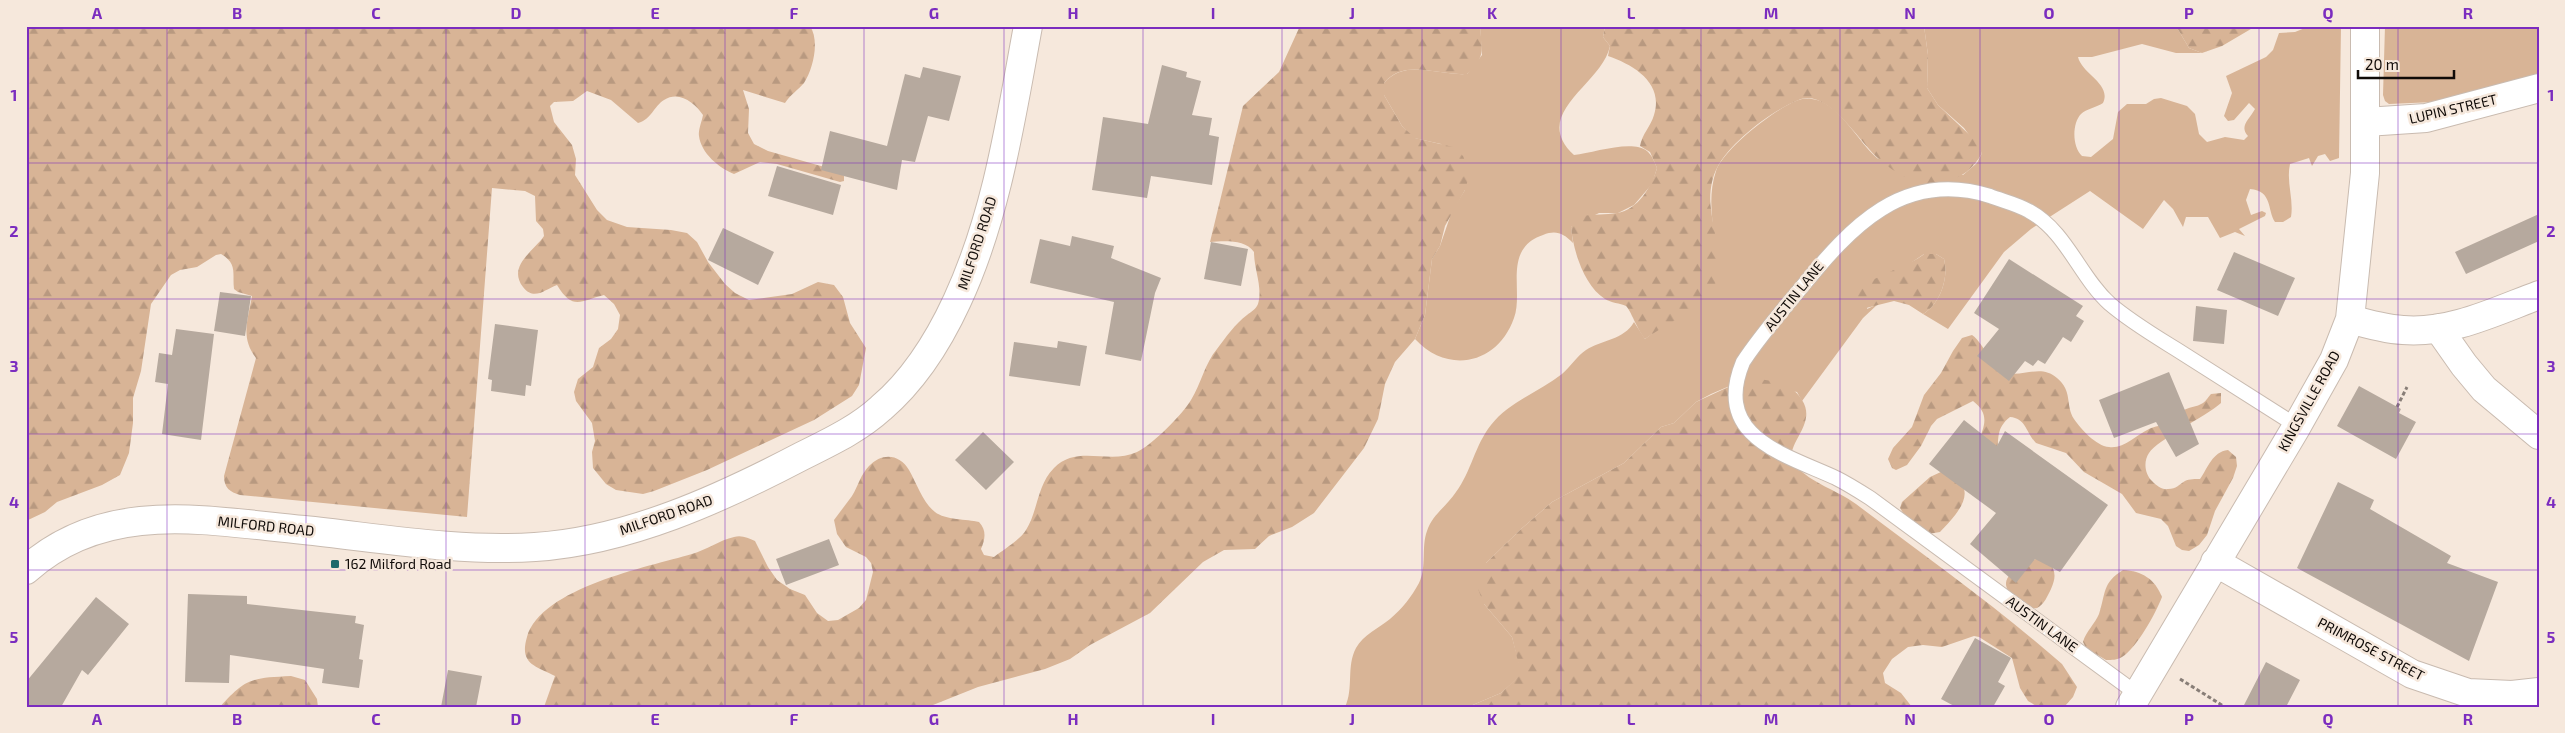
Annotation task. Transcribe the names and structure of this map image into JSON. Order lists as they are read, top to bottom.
{
  "streets": {
    "street": [
      "LUPIN STREET",
      "MILFORD ROAD",
      "KINGSVILLE ROAD",
      "PRIMROSE STREET"
    ],
    "lane": ["AUSTIN LANE"]
  },
  "crossings": [
    ["LUPIN STREET", "KINGSVILLE ROAD"],
    ["AUSTIN LANE", "KINGSVILLE ROAD"],
    ["KINGSVILLE ROAD", "PRIMROSE STREET"]
  ],
  "places": {
    "transit": ["162 Milford Road"]
  },
  "scale_bar": "20 m",
  "grid": {
    "columns": [
      "A",
      "B",
      "C",
      "D",
      "E",
      "F",
      "G",
      "H",
      "I",
      "J",
      "K",
      "L",
      "M",
      "N",
      "O",
      "P",
      "Q",
      "R"
    ],
    "rows": [
      "1",
      "2",
      "3",
      "4",
      "5"
    ]
  }
}
